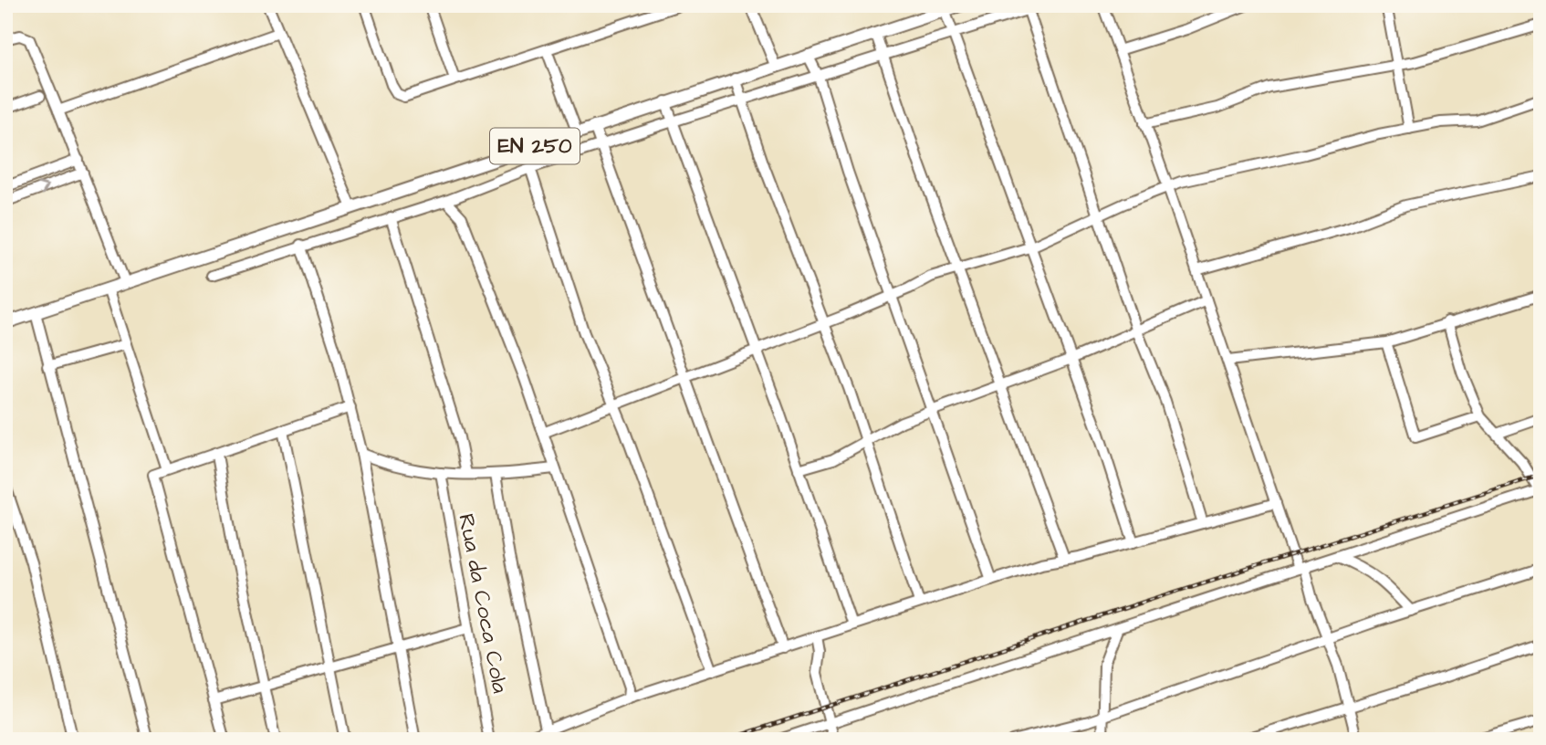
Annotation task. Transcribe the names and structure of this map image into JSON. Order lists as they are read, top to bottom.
{
  "streets": {
    "main road": ["EN 250"],
    "street": ["Rua da Coca Cola"]
  }
}
